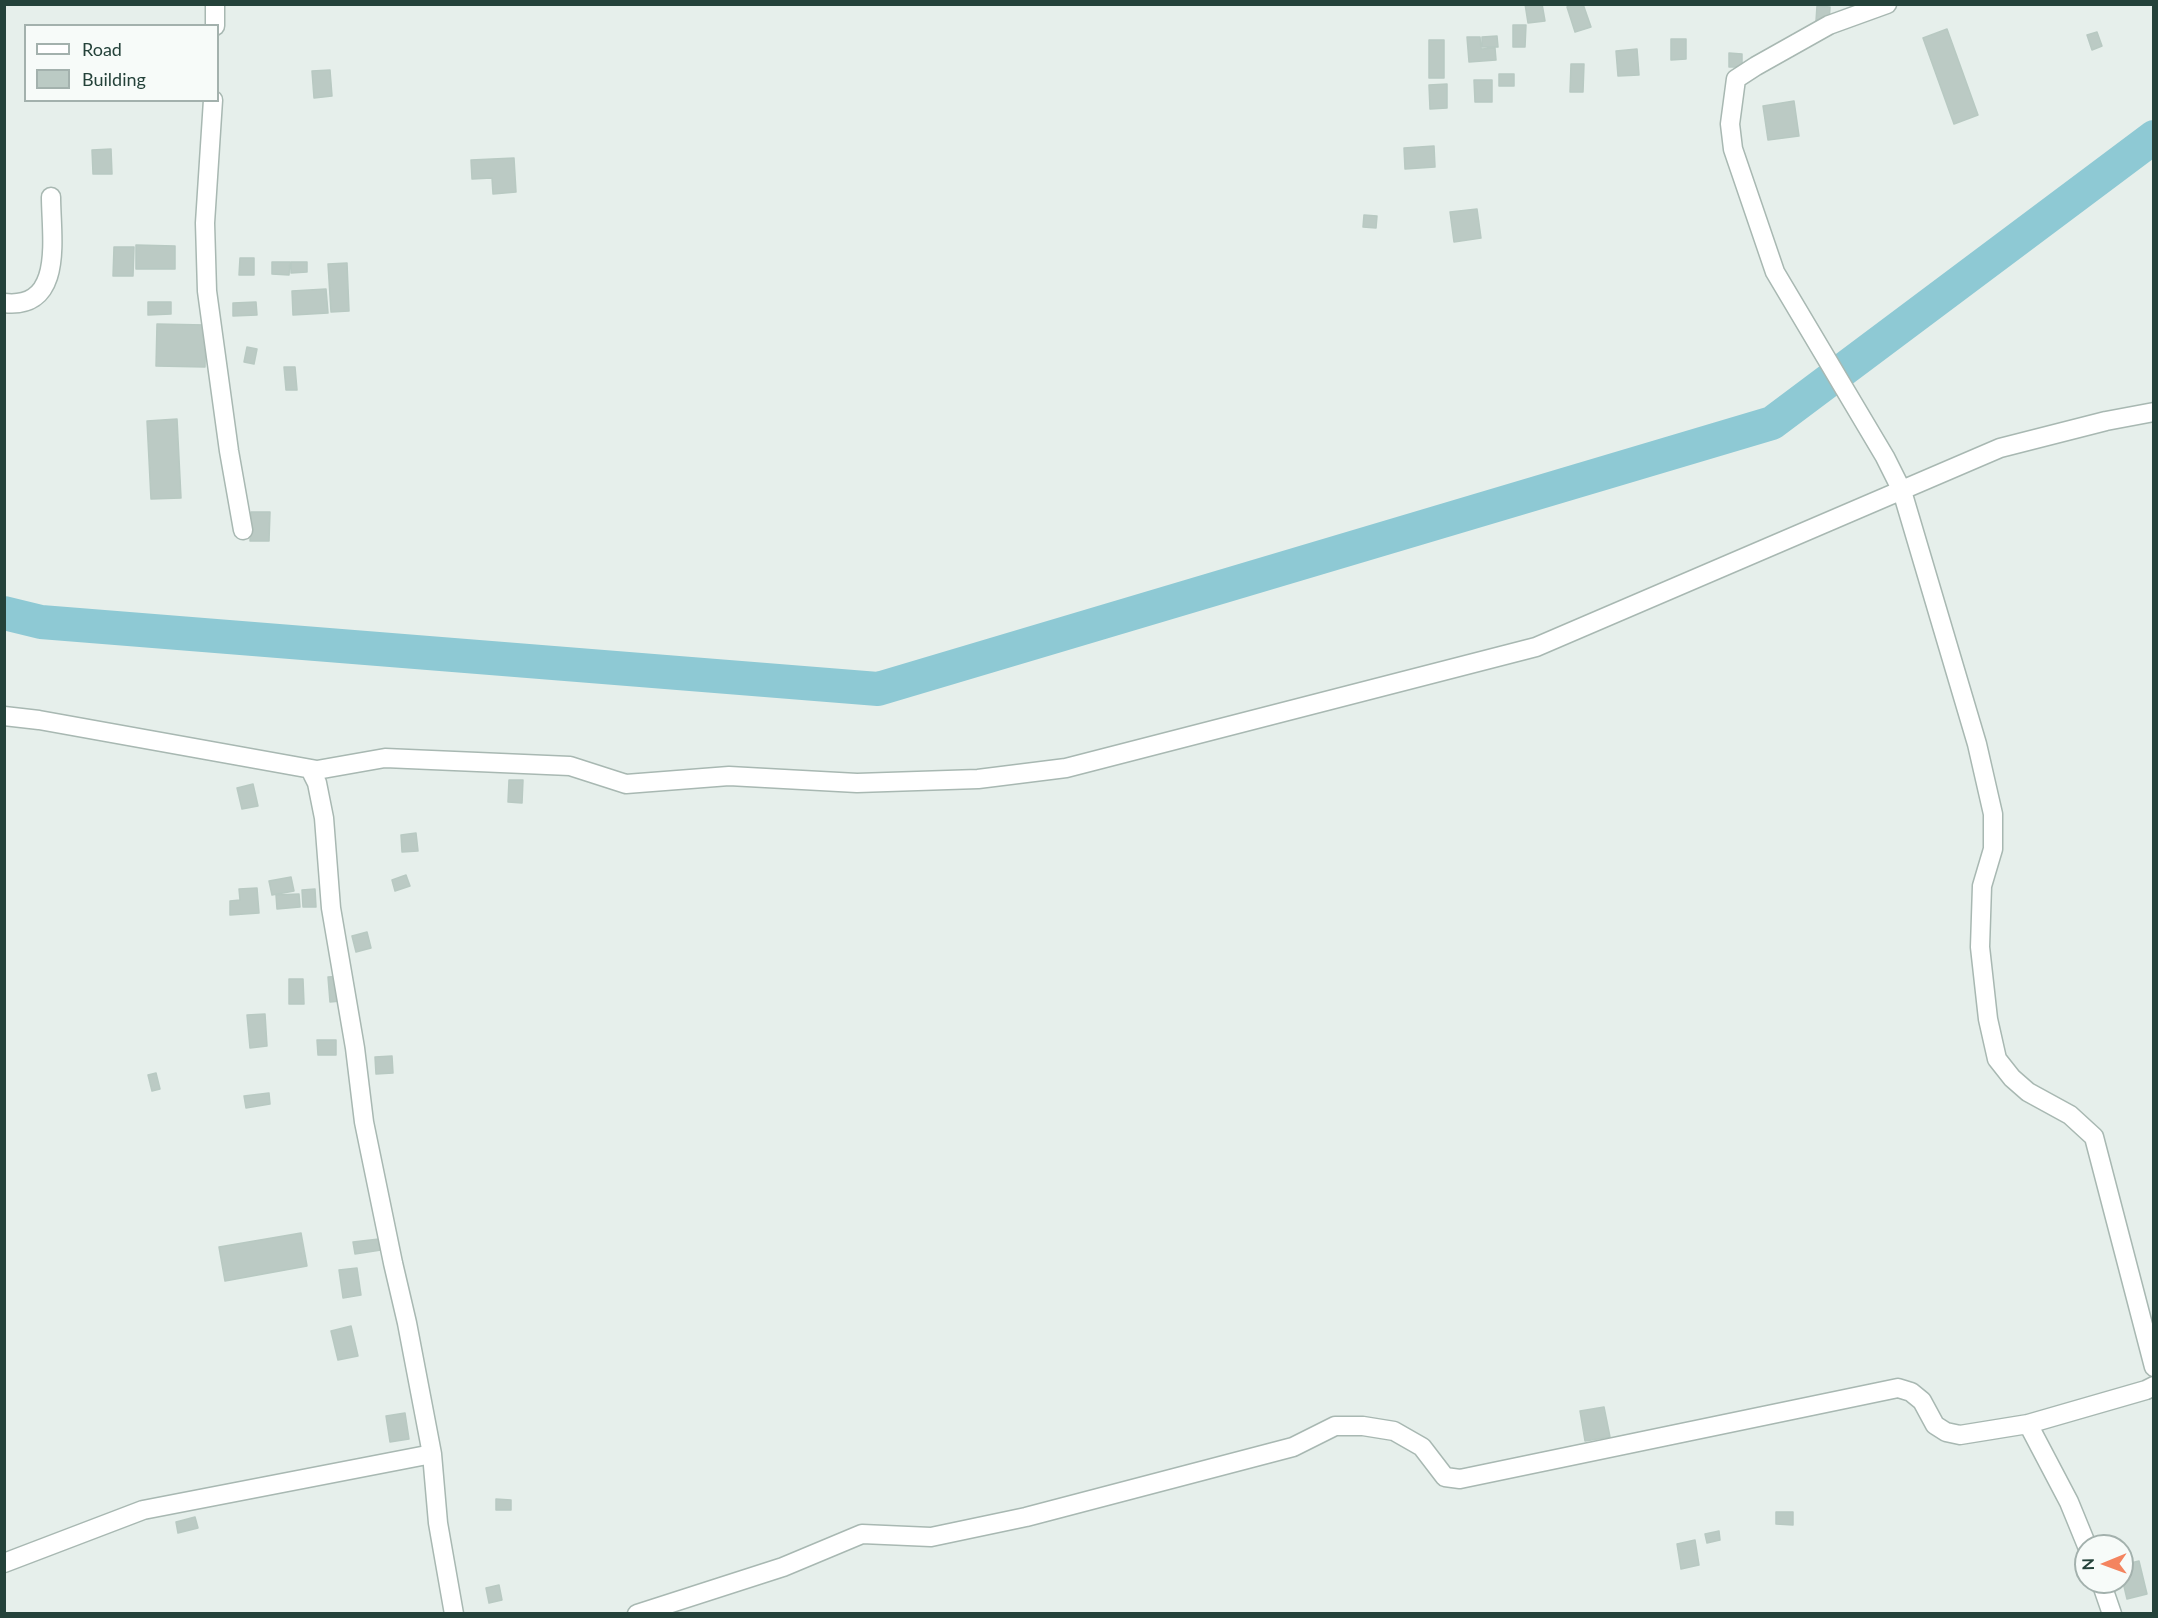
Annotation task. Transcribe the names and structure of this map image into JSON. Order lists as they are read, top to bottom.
{
  "legend": ["Road", "Building"],
  "north": "left"
}
